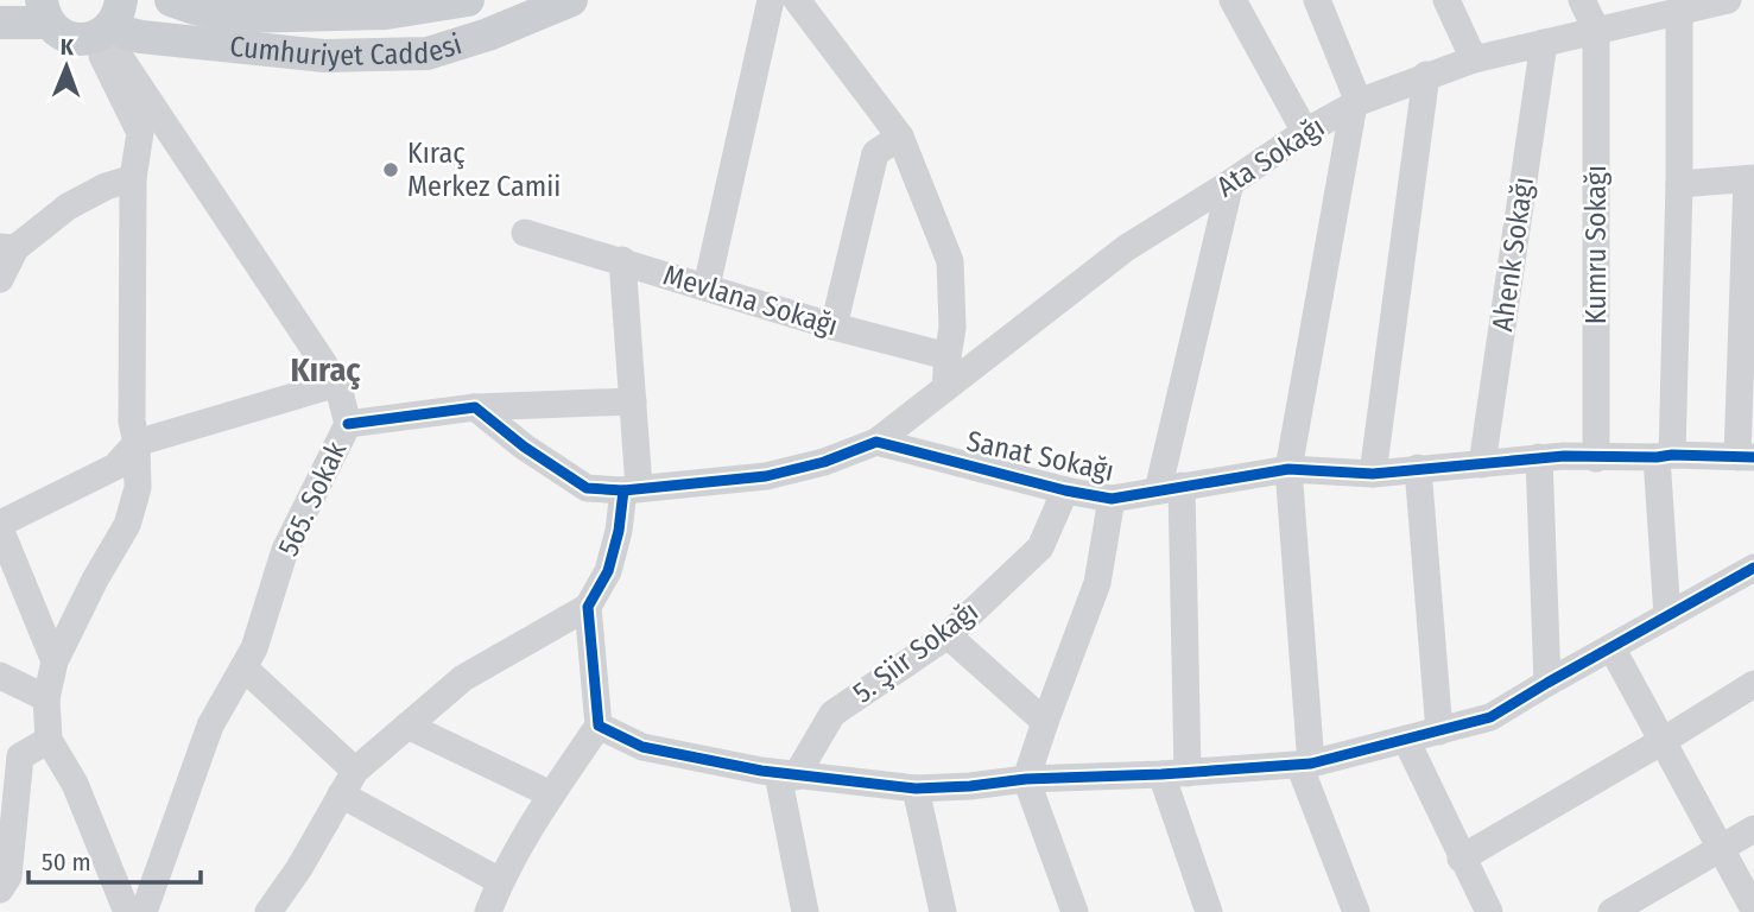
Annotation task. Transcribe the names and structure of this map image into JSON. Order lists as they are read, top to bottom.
{
  "streets": {
    "main road": ["Cumhuriyet Caddesi"],
    "street": [
      "Ata Sokağı",
      "Kumru Sokağı",
      "Ahenk Sokağı",
      "Mevlana Sokağı",
      "Sanat Sokağı",
      "565. Sokak",
      "5. Şiir Sokağı"
    ]
  },
  "crossings": [
    ["Cumhuriyet Caddesi", "565. Sokak"],
    ["Ata Sokağı", "Kumru Sokağı"],
    ["Ata Sokağı", "Ahenk Sokağı"],
    ["Ata Sokağı", "Sanat Sokağı"],
    ["Kumru Sokağı", "Sanat Sokağı"],
    ["Ahenk Sokağı", "Sanat Sokağı"],
    ["Sanat Sokağı", "5. Şiir Sokağı"]
  ],
  "districts": ["Kıraç"],
  "places": ["Kıraç Merkez Camii"],
  "scale_bar": "50 m",
  "north": "top"
}
